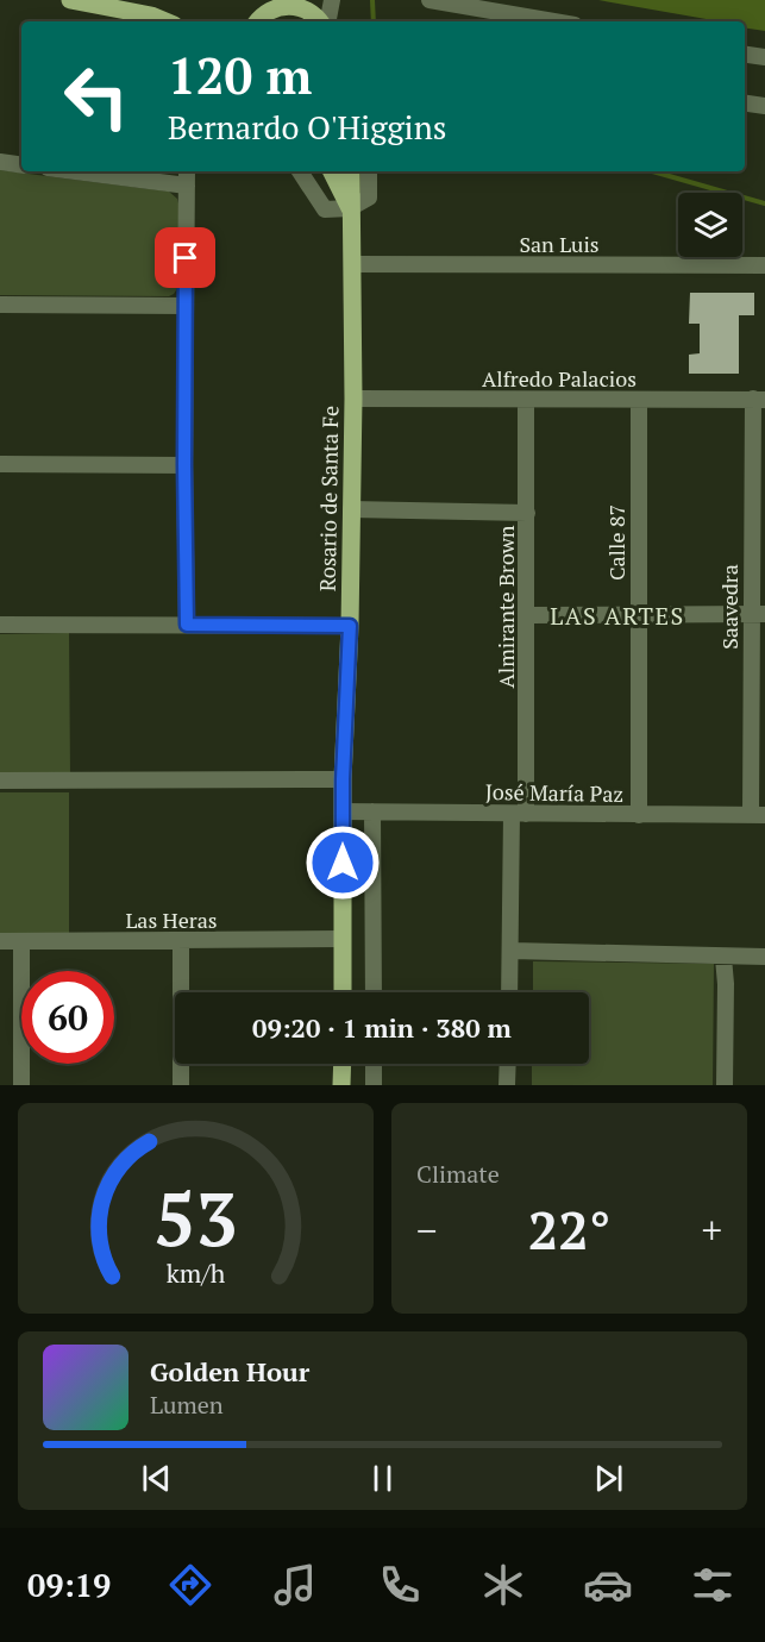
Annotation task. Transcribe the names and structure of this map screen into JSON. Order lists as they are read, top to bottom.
{
  "streets": {
    "main road": ["Rosario de Santa Fe"],
    "street": [
      "San Luis",
      "Alfredo Palacios",
      "Calle 87",
      "Almirante Brown",
      "Saavedra",
      "José María Paz",
      "Las Heras"
    ]
  },
  "crossings": [
    ["San Luis", "Rosario de Santa Fe"],
    ["Alfredo Palacios", "Rosario de Santa Fe"],
    ["Alfredo Palacios", "Calle 87"],
    ["Alfredo Palacios", "Almirante Brown"],
    ["Alfredo Palacios", "Saavedra"],
    ["Rosario de Santa Fe", "José María Paz"],
    ["Rosario de Santa Fe", "Las Heras"],
    ["Calle 87", "José María Paz"],
    ["Almirante Brown", "José María Paz"],
    ["Saavedra", "José María Paz"]
  ],
  "districts": ["LAS ARTES"],
  "page": {
    "turn": ["120 m", "Bernardo O'Higgins"],
    "limit": "60",
    "trip": "09:20 · 1 min · 380 m",
    "tile": "Climate",
    "heat": ["−", "22°", "+"],
    "song": ["Golden Hour", "Lumen"],
    "tabs": "09:19",
    "gauge": ["53", "km/h"]
  }
}
